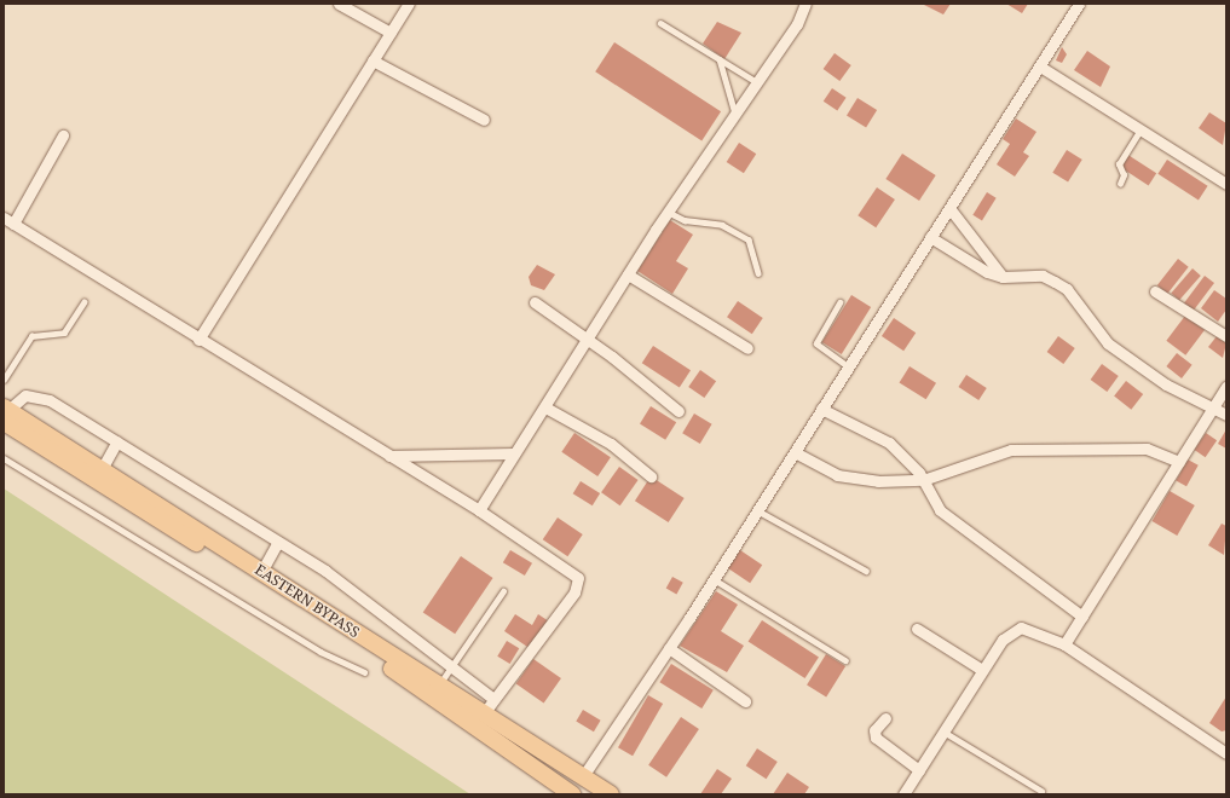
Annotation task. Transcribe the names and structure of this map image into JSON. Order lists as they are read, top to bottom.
{
  "streets": {
    "main road": ["EASTERN BYPASS"]
  }
}
